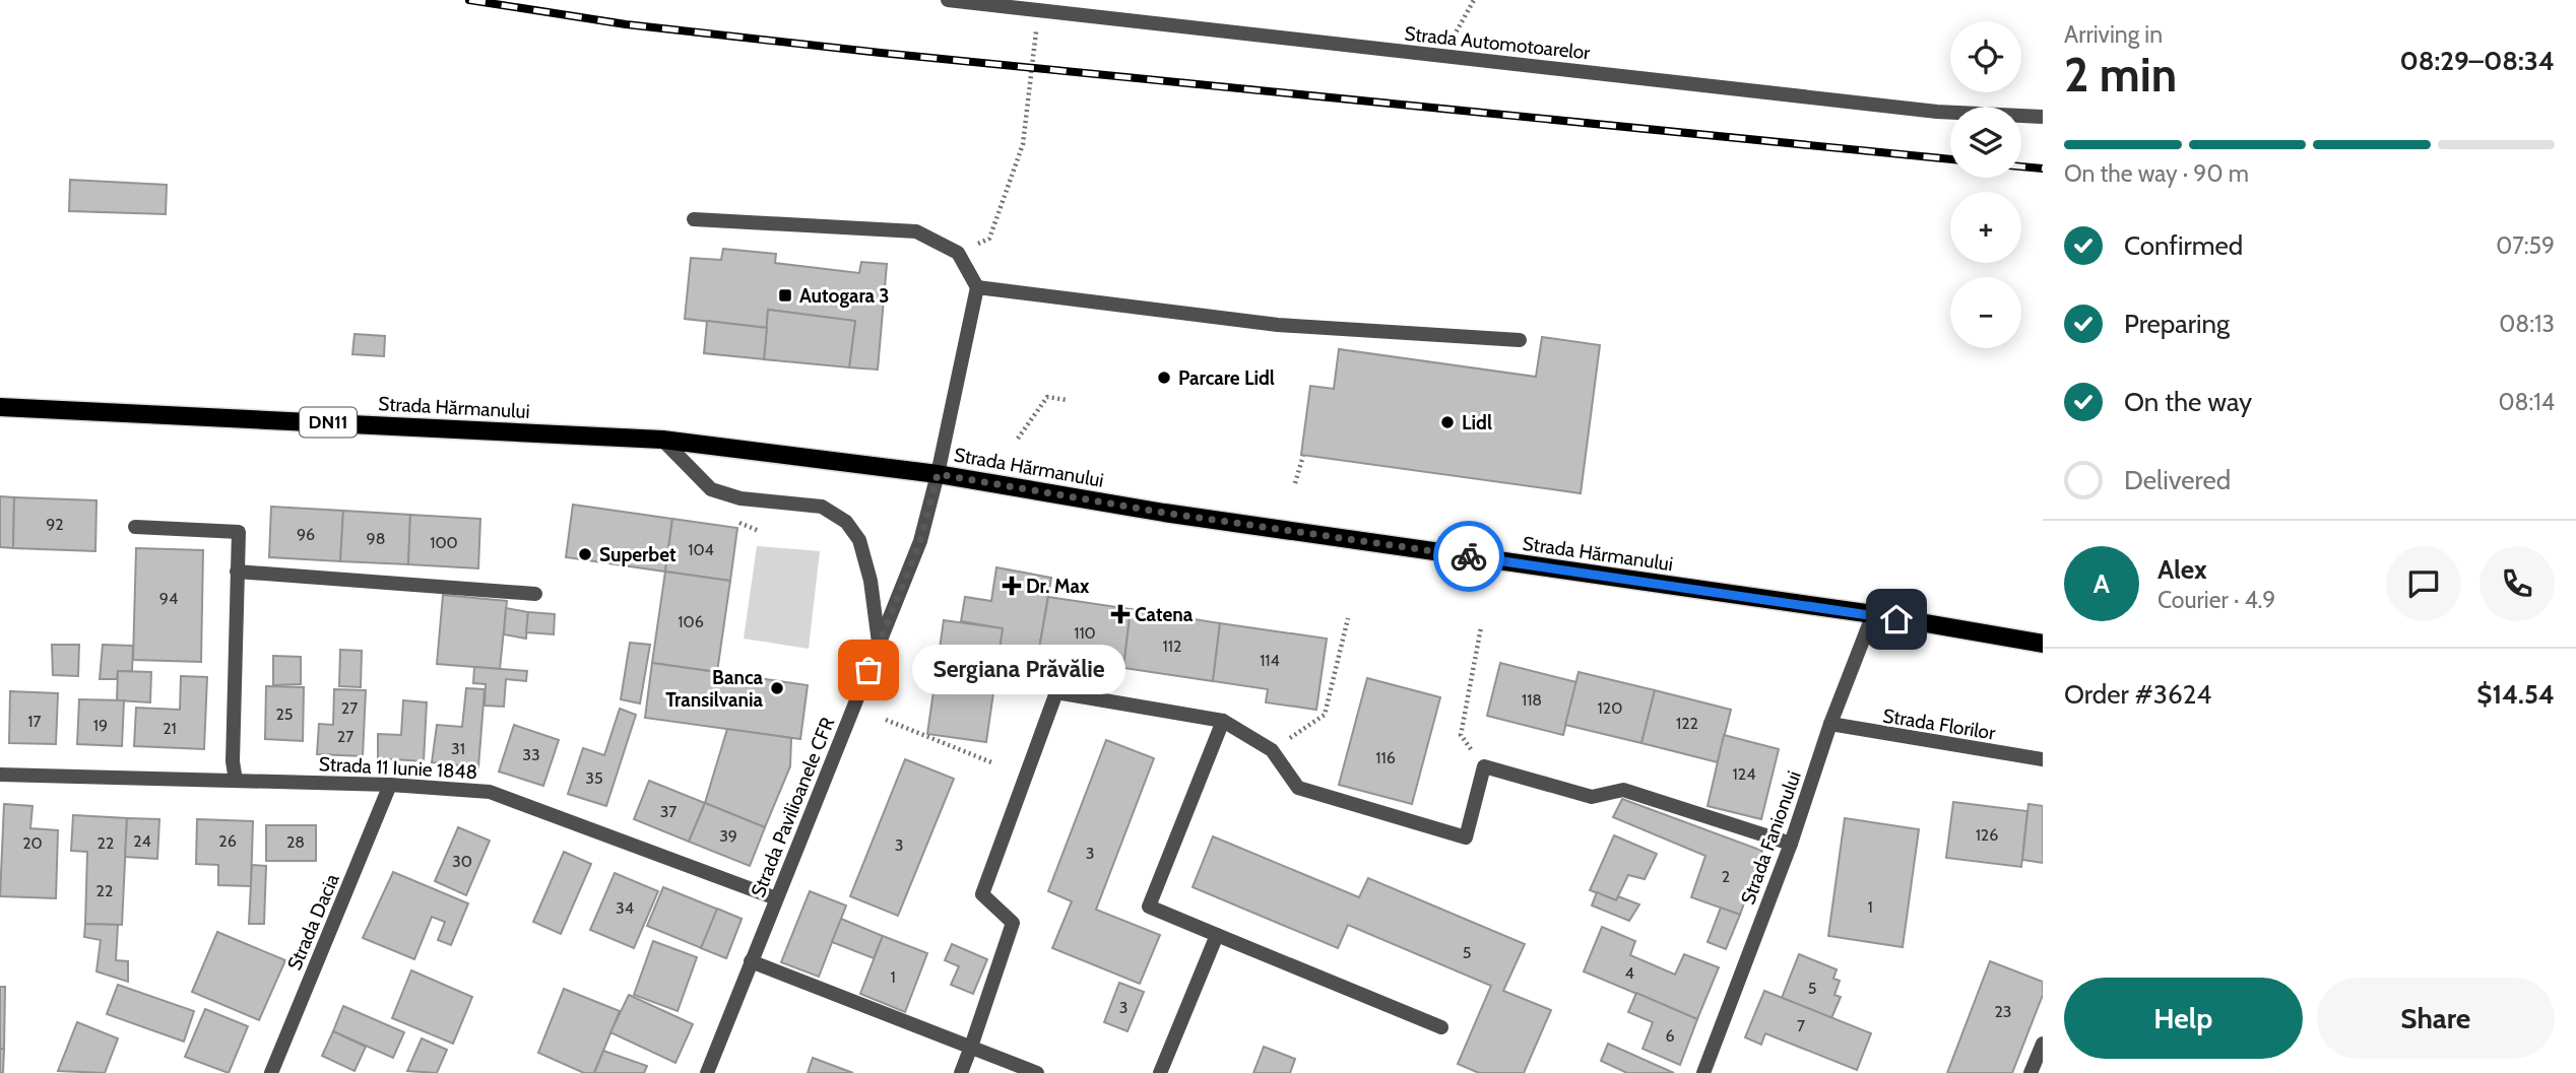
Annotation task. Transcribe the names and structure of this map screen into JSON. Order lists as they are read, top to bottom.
{
  "streets": {
    "main road": ["Strada Hărmanului", "DN11"],
    "street": [
      "Strada Automotoarelor",
      "Strada Florilor",
      "Strada 11 Iunie 1848",
      "Strada Pavilioanele CFR",
      "Strada Fanionului",
      "Strada Dacia"
    ]
  },
  "crossings": [
    ["Strada Hărmanului", "Strada Pavilioanele CFR"],
    ["Strada Hărmanului", "Strada Fanionului"],
    ["Strada Florilor", "Strada Fanionului"],
    ["Strada 11 Iunie 1848", "Strada Pavilioanele CFR"],
    ["Strada 11 Iunie 1848", "Strada Dacia"]
  ],
  "places": {
    "transit": ["Autogara 3"],
    "other": [
      "Parcare Lidl",
      "Lidl",
      "Superbet",
      "Sergiana Prăvălie",
      "Banca Transilvania"
    ],
    "health": ["Dr. Max", "Catena"]
  },
  "house_numbers": [
    "92",
    "96",
    "98",
    "100",
    "104",
    "94",
    "106",
    "110",
    "112",
    "114",
    "118",
    "27",
    "120",
    "25",
    "17",
    "122",
    "19",
    "21",
    "27",
    "31",
    "33",
    "116",
    "124",
    "35",
    "37",
    "126",
    "39",
    "24",
    "26",
    "28",
    "20",
    "22",
    "3",
    "3",
    "30",
    "2",
    "22",
    "1",
    "34",
    "5",
    "4",
    "1",
    "5",
    "3",
    "23",
    "7",
    "6"
  ],
  "page": {
    "heading": ["2 min", "Arriving in", "08:29–08:34"],
    "panel": [
      "Alex",
      "Courier · 4.9",
      "Order #3624",
      "$14.54"
    ],
    "map_buttons": ["+", "−"],
    "bar": "On the way · 90 m",
    "list": [
      ["Confirmed", "07:59"],
      ["Preparing", "08:13"],
      ["On the way", "08:14"],
      "Delivered"
    ],
    "round": "A",
    "bubble": "Sergiana Prăvălie",
    "buttons": ["Help", "Share"]
  }
}
